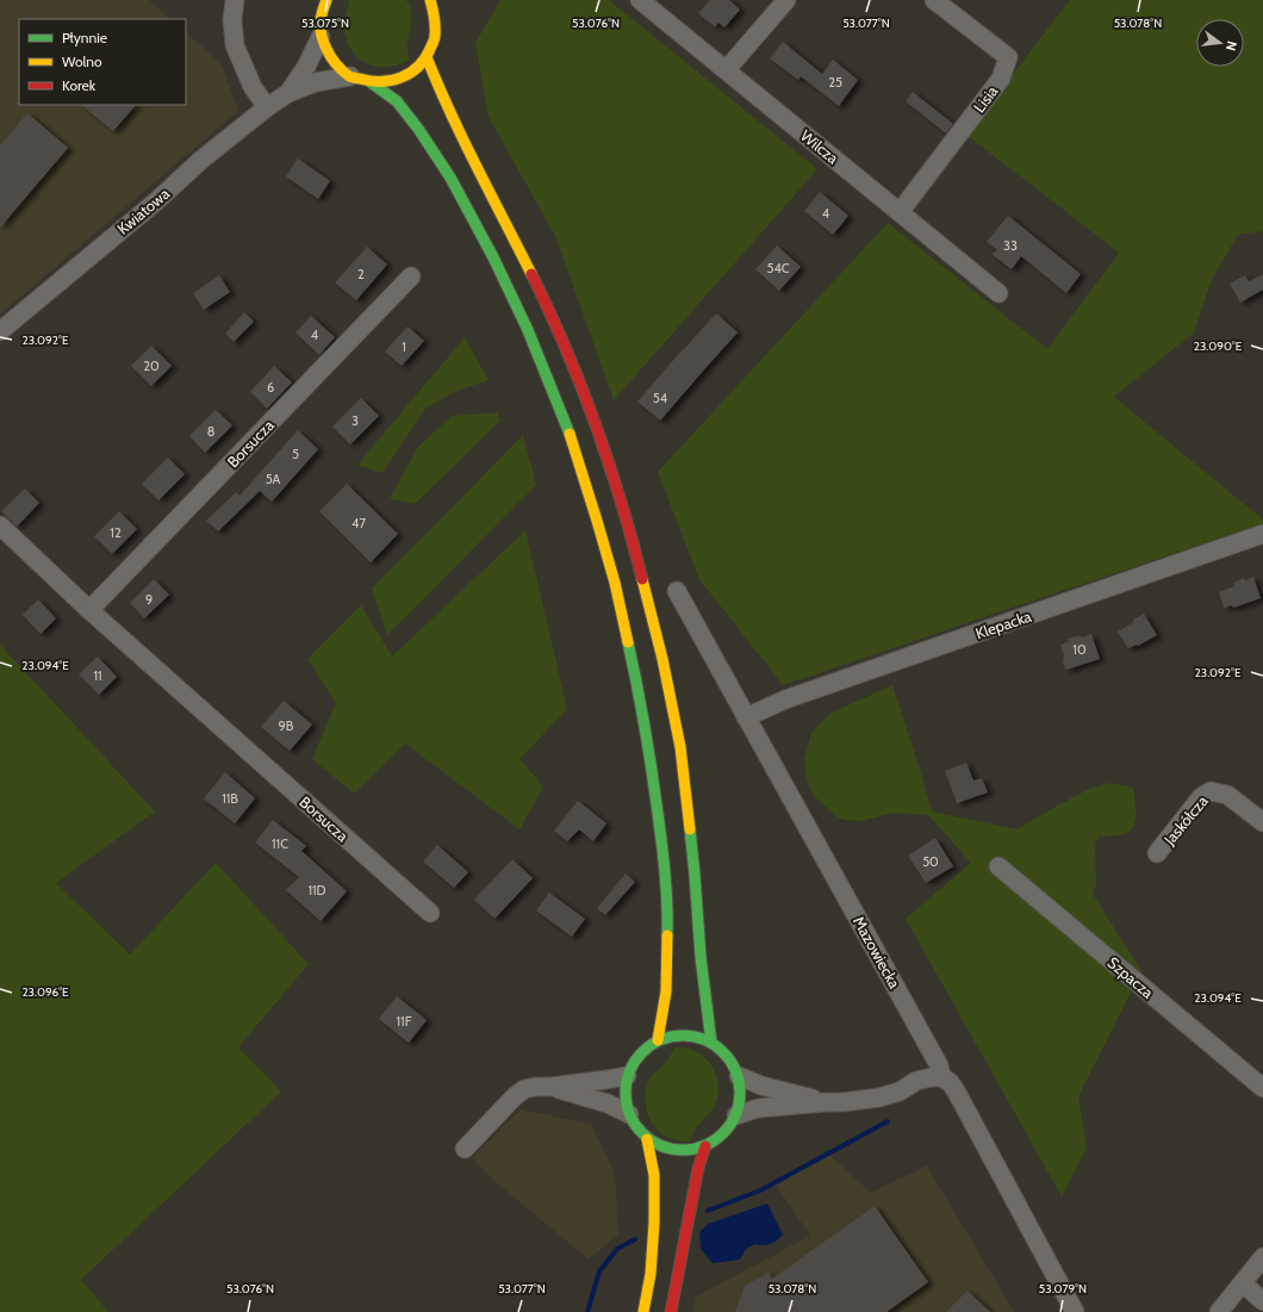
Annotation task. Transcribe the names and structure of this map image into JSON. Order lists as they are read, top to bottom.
{
  "streets": {
    "street": [
      "Lisia",
      "Wilcza",
      "Kwiatowa",
      "Borsucza",
      "Klepacka",
      "Jaskółcza",
      "Mazowiecka",
      "Szpacza"
    ]
  },
  "crossings": [
    ["Lisia", "Wilcza"],
    ["Klepacka", "Mazowiecka"]
  ],
  "house_numbers": [
    "25",
    "4",
    "33",
    "54C",
    "2",
    "4",
    "1",
    "20",
    "6",
    "54",
    "3",
    "8",
    "5",
    "5A",
    "47",
    "12",
    "9",
    "10",
    "11",
    "9B",
    "11B",
    "11C",
    "50",
    "11D",
    "11F"
  ],
  "legend": ["Płynnie", "Wolno", "Korek"],
  "north": "right",
  "coordinates": [
    "53.075°N",
    "53.076°N",
    "53.077°N",
    "53.078°N",
    "23.092°E",
    "23.090°E",
    "23.094°E",
    "23.096°E",
    "53.079°N"
  ]
}
